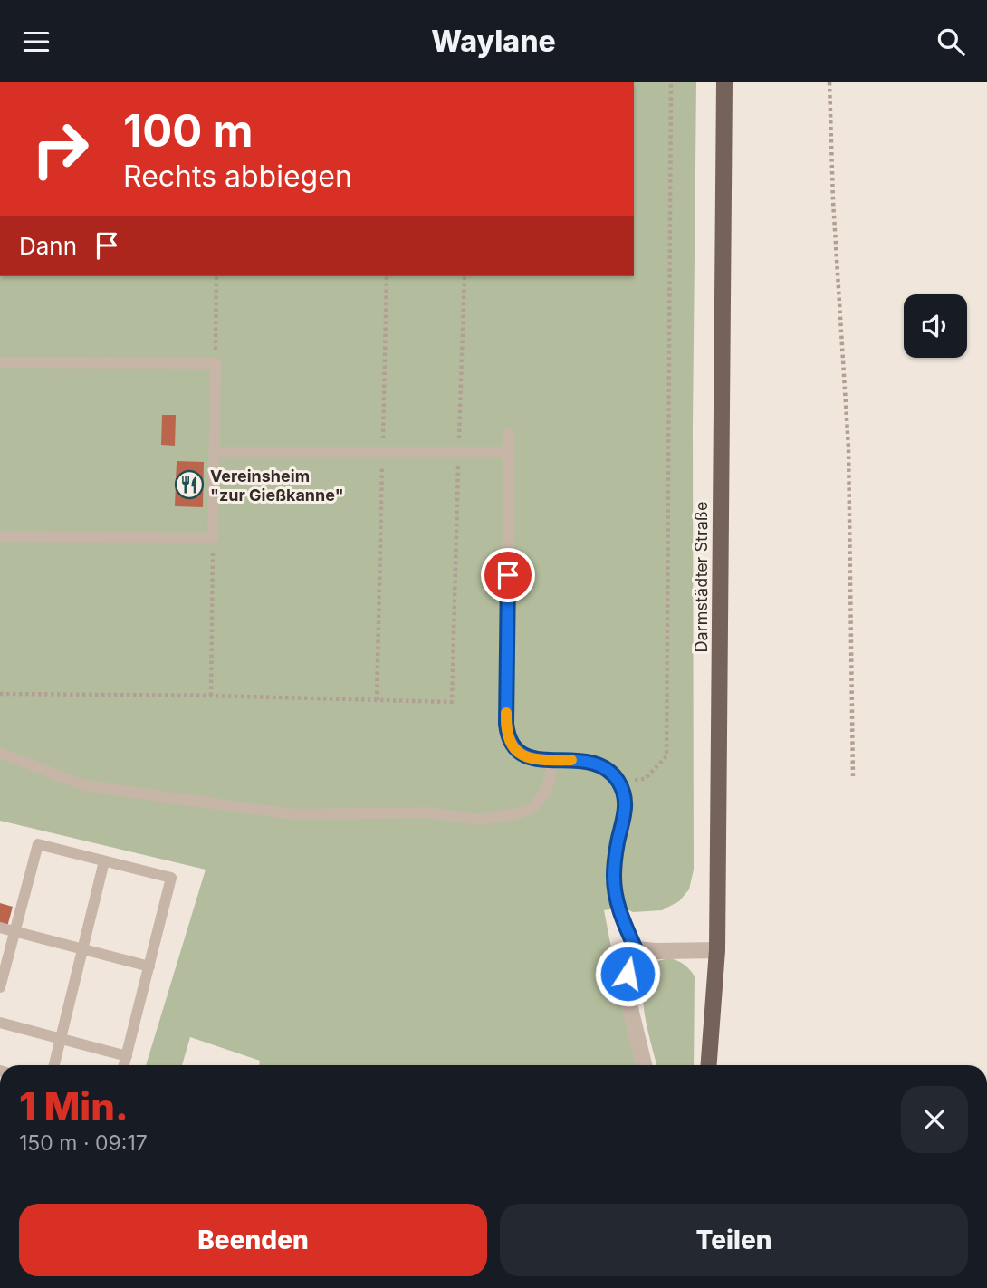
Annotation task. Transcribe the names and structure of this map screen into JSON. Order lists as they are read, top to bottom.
{
  "streets": {
    "main road": ["Darmstädter Straße"]
  },
  "places": {
    "restaurant": ["Vereinsheim \"zur Gießkanne\""]
  },
  "page": {
    "header": "Waylane",
    "turn": ["100 m", "Rechts abbiegen"],
    "then": "Dann",
    "heading": ["1 Min.", "150 m · 09:17"],
    "buttons": ["Beenden", "Teilen"]
  }
}
